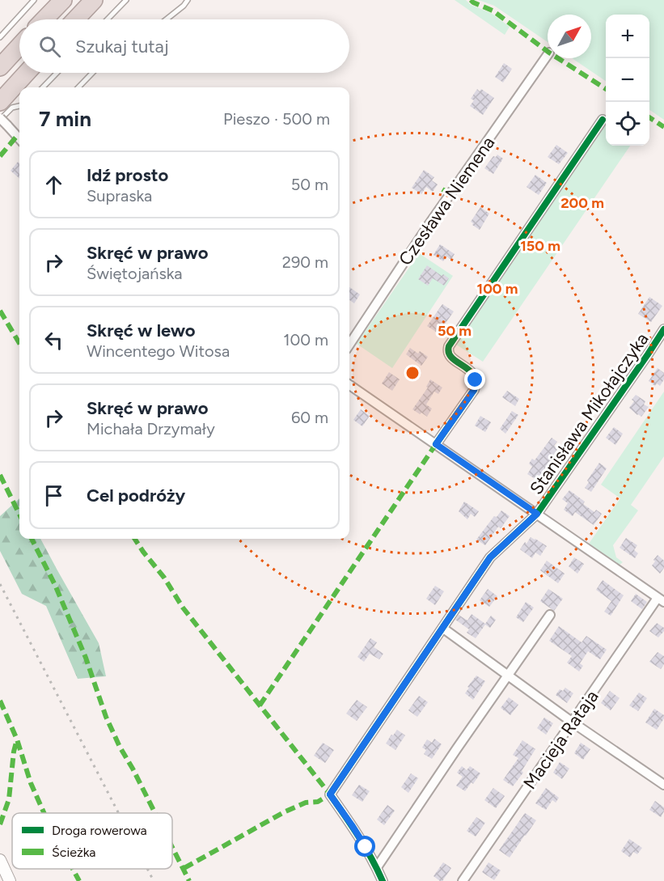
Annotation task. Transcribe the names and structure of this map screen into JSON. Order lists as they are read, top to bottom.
{
  "streets": {
    "street": ["Czesława Niemena", "Stanisława Mikołajczyka", "Macieja Rataja"]
  },
  "legend": ["Droga rowerowa", "Ścieżka"],
  "north": "top right",
  "page": {
    "map_buttons": ["+", "−"],
    "search": "Szukaj tutaj",
    "heading": ["7 min", "Pieszo · 500 m"],
    "list": [
      ["Idź prosto", "Supraska", "50 m"],
      ["Skręć w prawo", "Świętojańska", "290 m"],
      ["Skręć w lewo", "Wincentego Witosa", "100 m"],
      ["Skręć w prawo", "Michała Drzymały", "60 m"],
      "Cel podróży"
    ]
  },
  "rings": [
    "200 m",
    "150 m",
    "100 m",
    "50 m"
  ]
}
